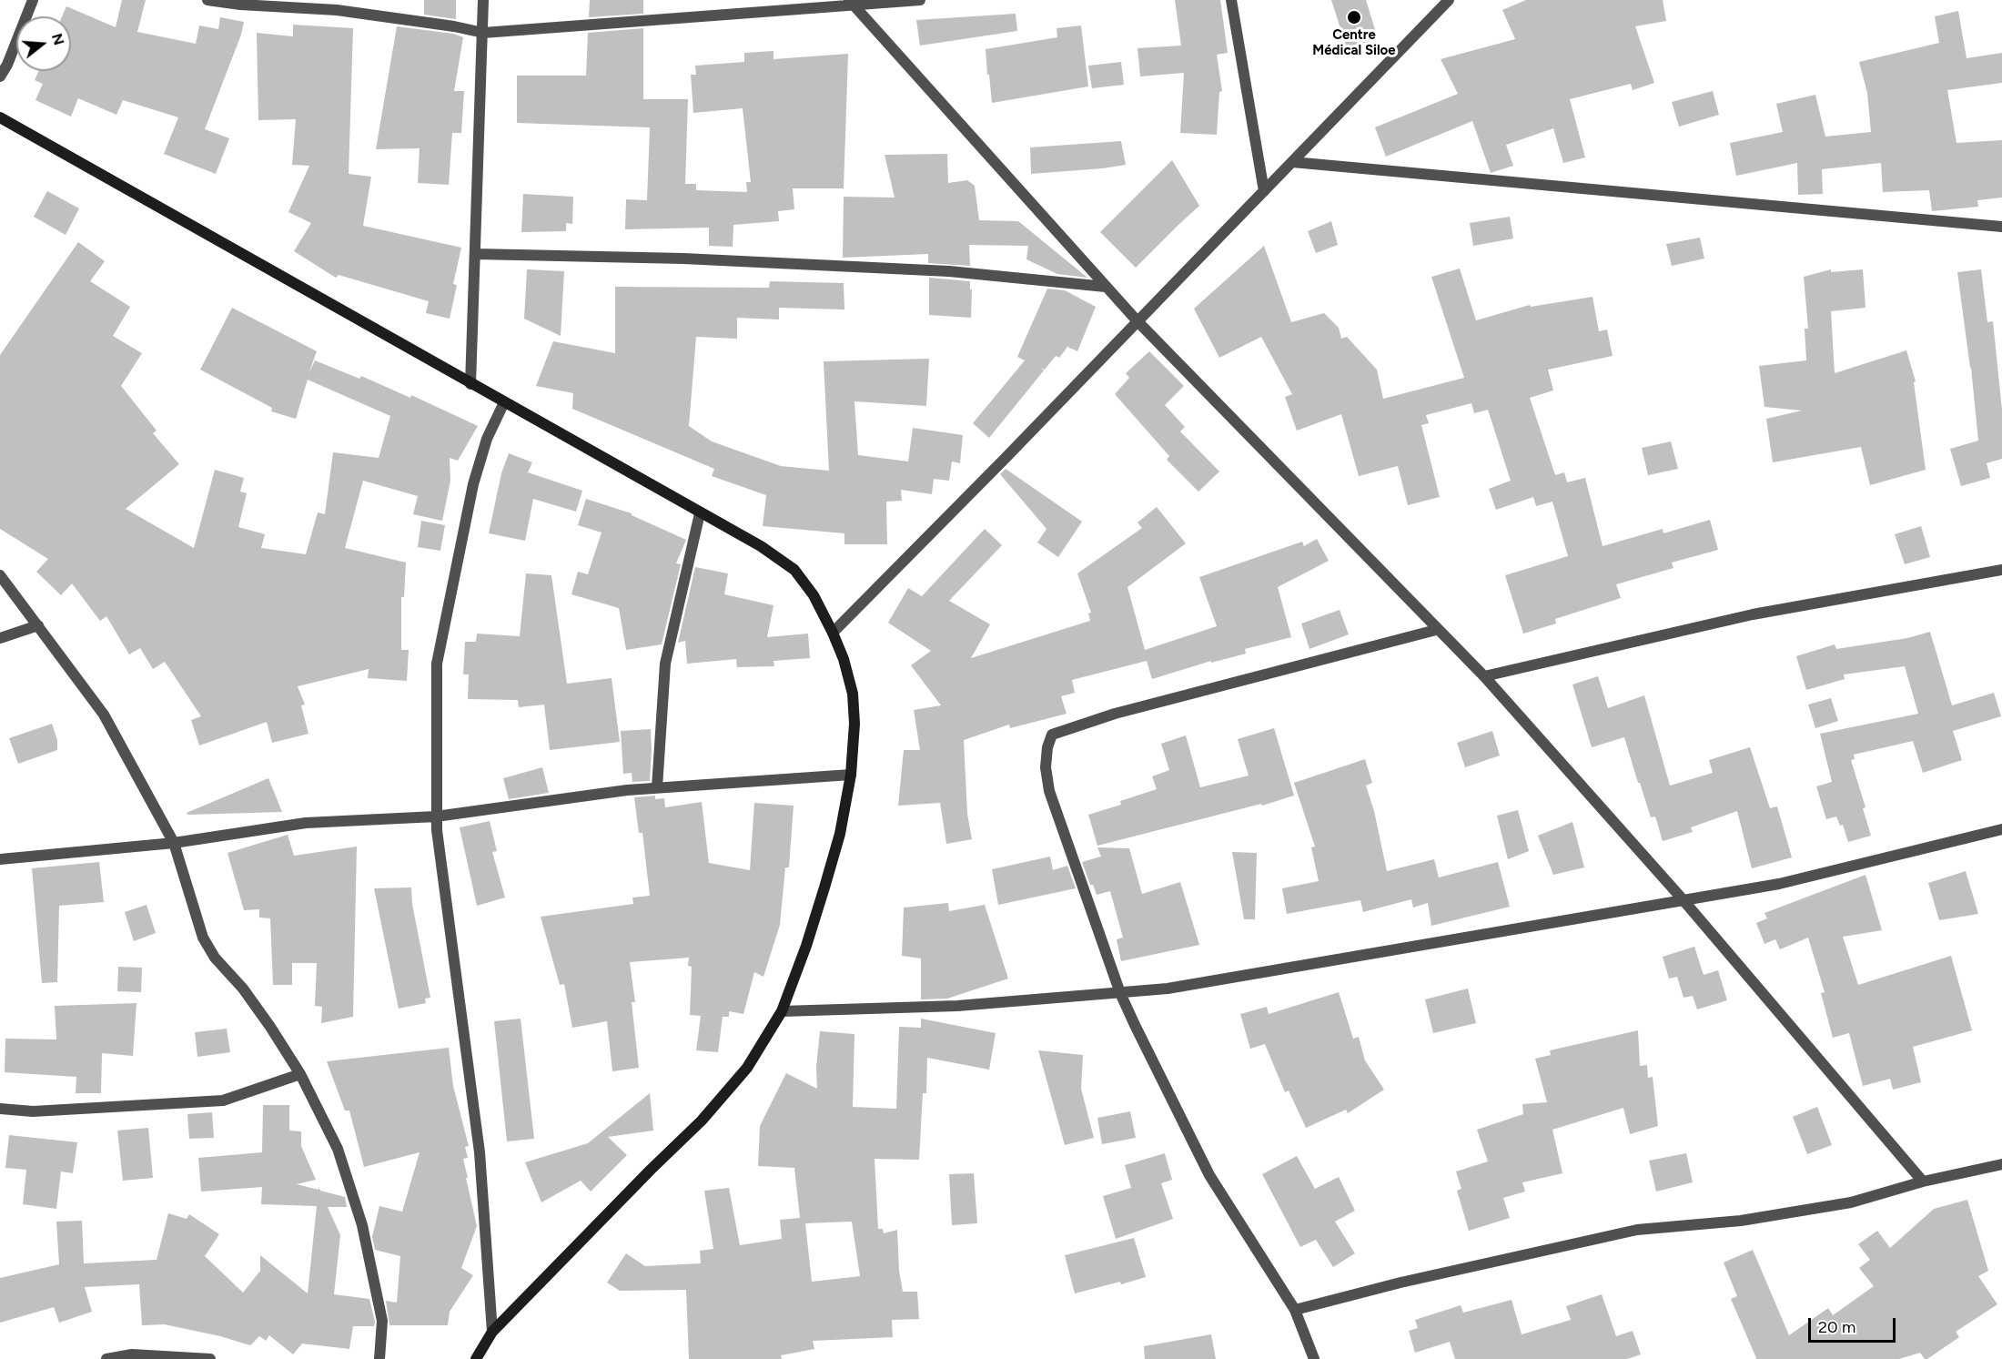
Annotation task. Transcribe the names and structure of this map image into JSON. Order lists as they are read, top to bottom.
{
  "places": ["Centre Médical Siloe"],
  "scale_bar": "20 m",
  "north": "right"
}
